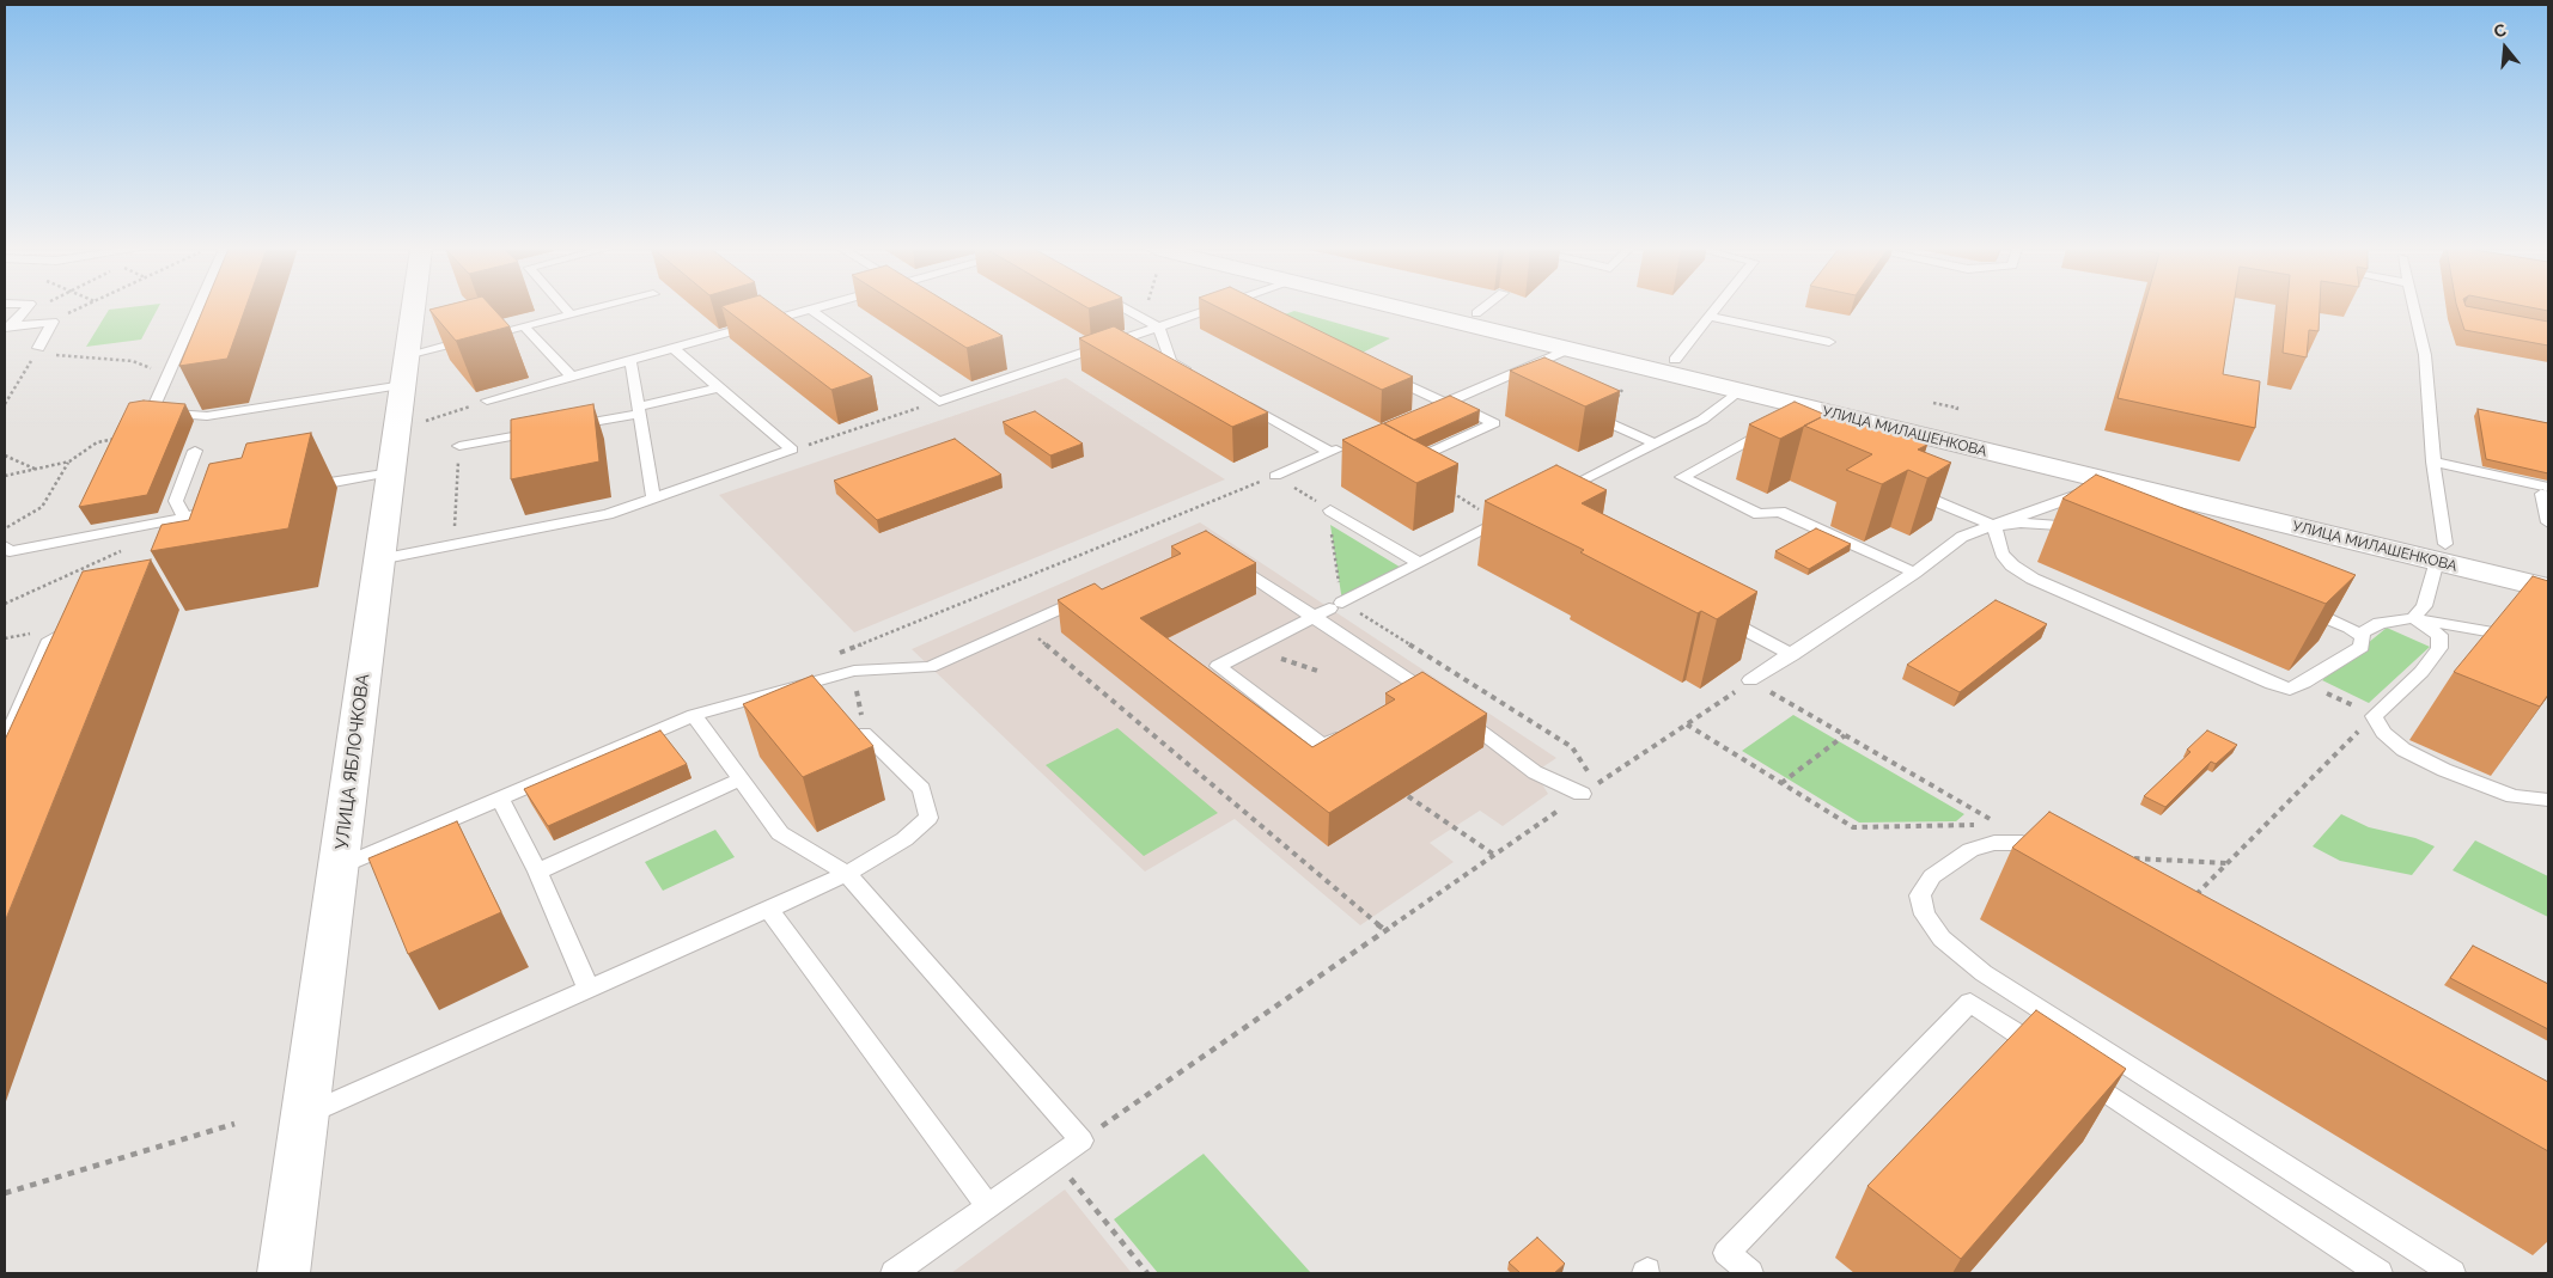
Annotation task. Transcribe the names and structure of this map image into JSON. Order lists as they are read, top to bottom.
{
  "streets": {
    "main road": ["УЛИЦА МИЛАШЕНКОВА", "УЛИЦА ЯБЛОЧКОВА"]
  },
  "north": "top"
}
